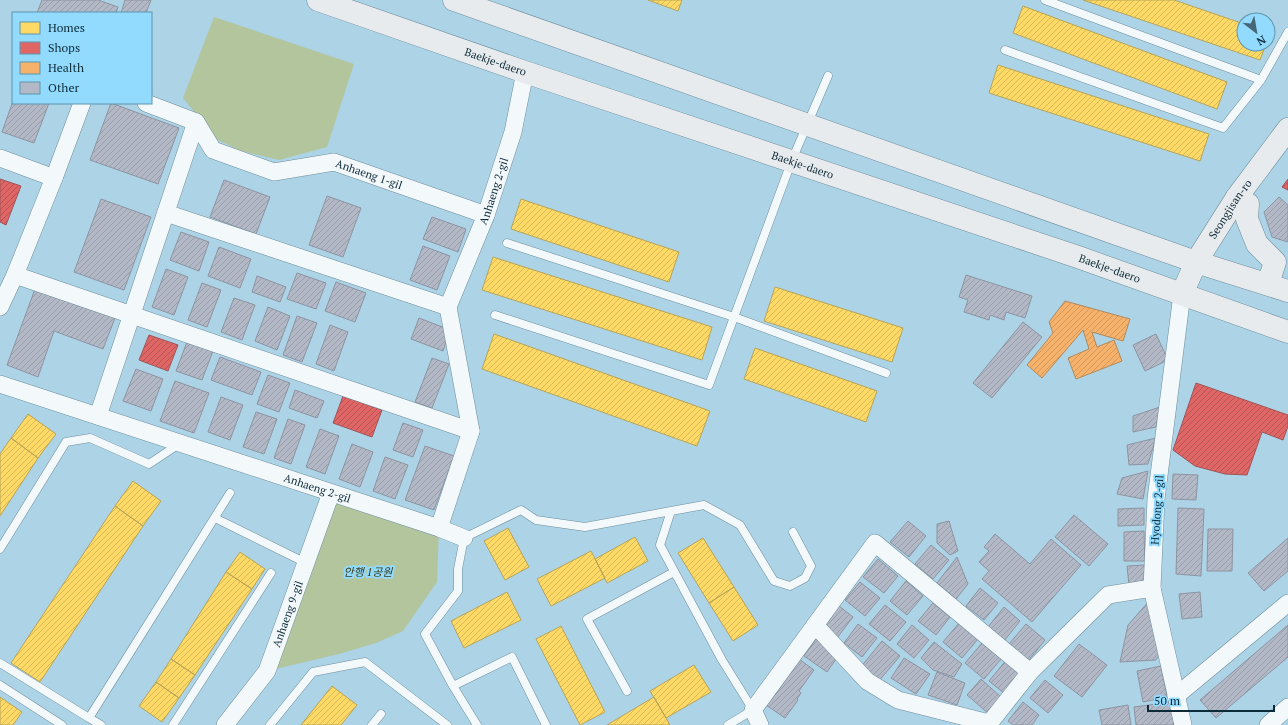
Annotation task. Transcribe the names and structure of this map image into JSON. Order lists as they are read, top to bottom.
{
  "streets": {
    "street": [
      "Baekje-daero",
      "Anhaeng 1-gil",
      "Anhaeng 2-gil",
      "Seongjisan-ro",
      "Hyodong 2-gil",
      "Anhaeng 9-gil"
    ]
  },
  "crossings": [
    ["Baekje-daero", "Anhaeng 2-gil"],
    ["Baekje-daero", "Seongjisan-ro"],
    ["Baekje-daero", "Hyodong 2-gil"],
    ["Anhaeng 1-gil", "Anhaeng 2-gil"],
    ["Anhaeng 2-gil", "Anhaeng 9-gil"],
    ["Seongjisan-ro", "Hyodong 2-gil"]
  ],
  "parks": ["안행 1공원"],
  "legend": [
    "Homes",
    "Shops",
    "Health",
    "Other"
  ],
  "scale_bar": "50 m",
  "north": "bottom right"
}
